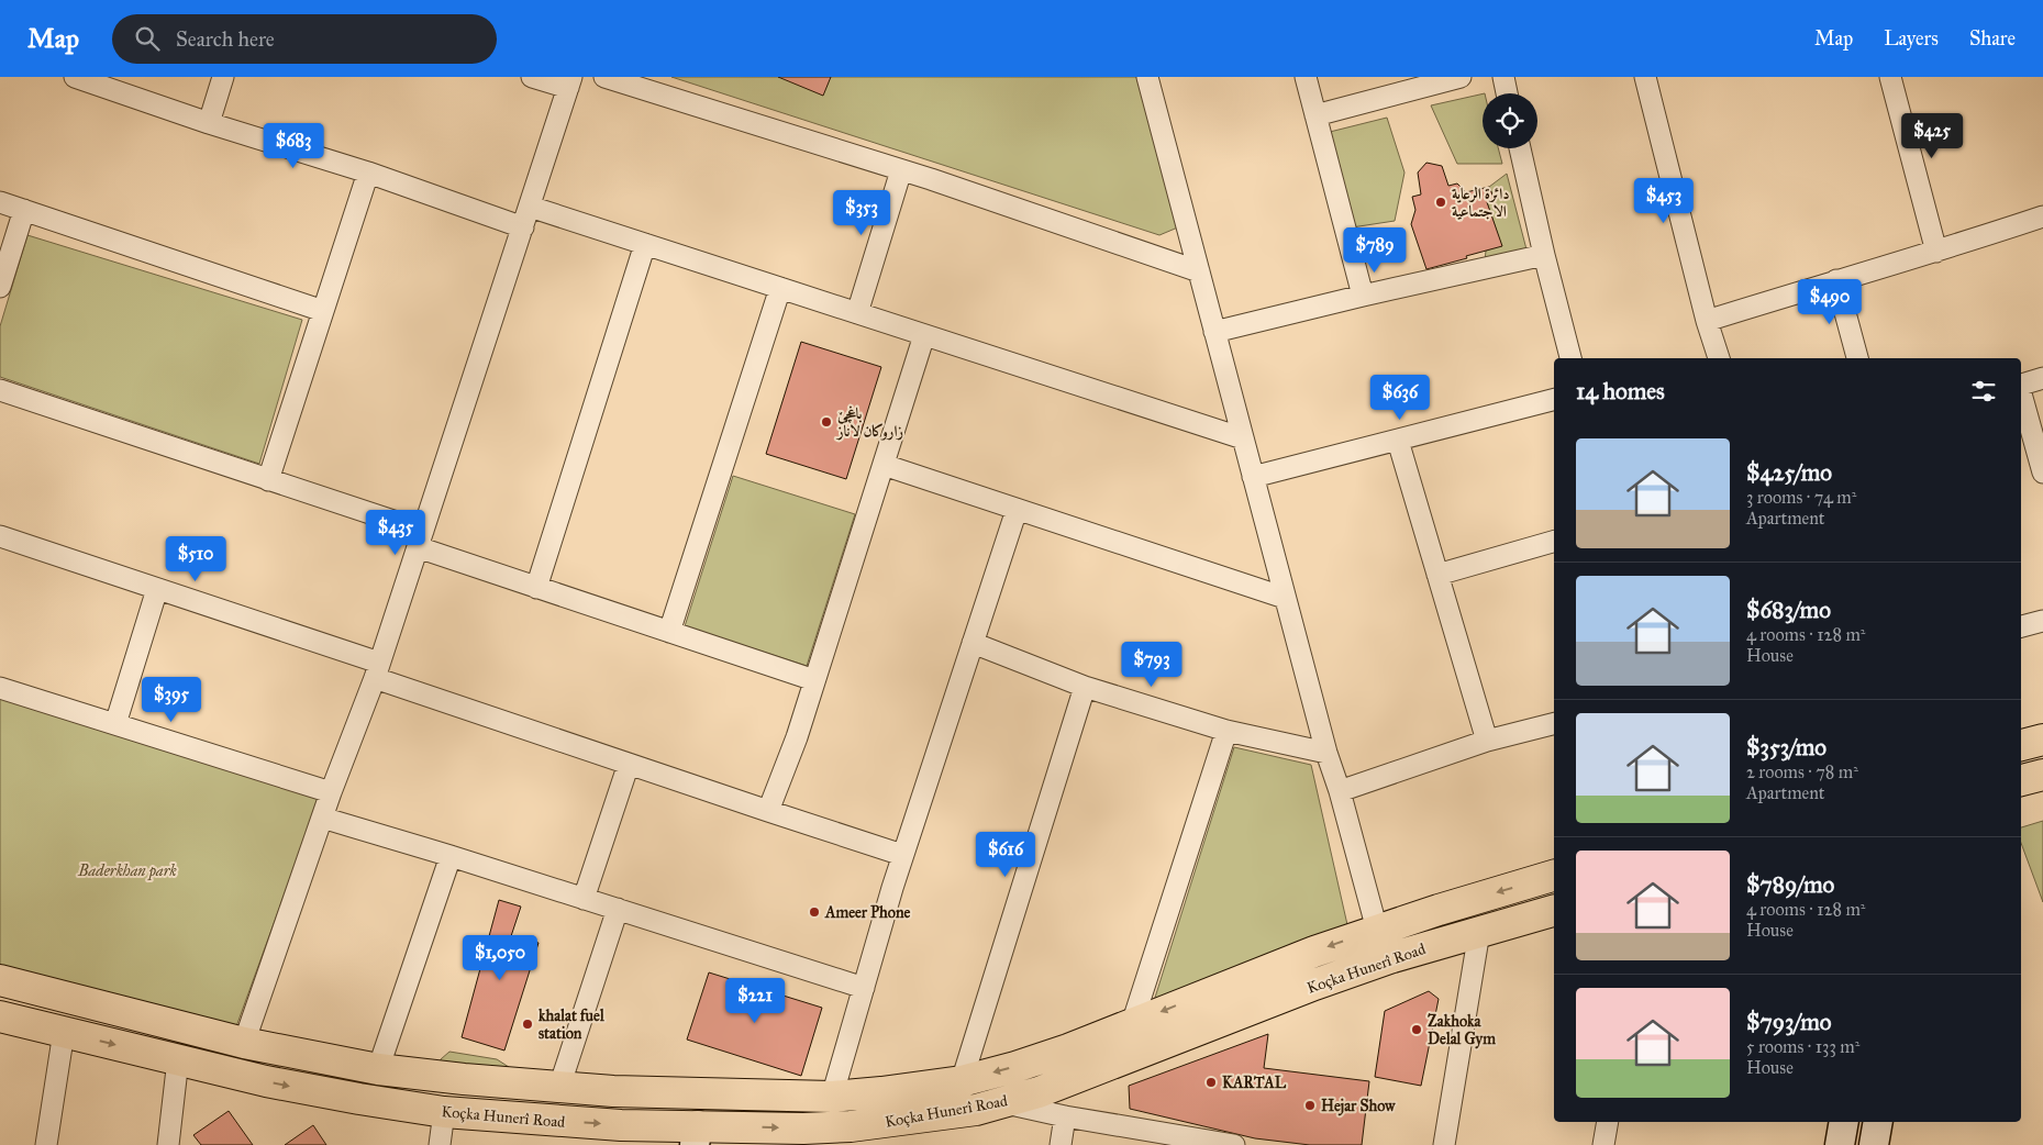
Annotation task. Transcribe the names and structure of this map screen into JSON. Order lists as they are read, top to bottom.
{
  "streets": {
    "main road": ["Koçka Hunerî Road"]
  },
  "parks": ["Baderkhan park"],
  "places": [
    "دائرة الرعاية الاجتماعية",
    "باغچێ زاروكان لاناز",
    "Ameer Phone",
    "khalat fuel station",
    "Zakhoka Delal Gym",
    "KARTAL",
    "Hejar Show"
  ],
  "page": {
    "header": "Map",
    "search": "Search here",
    "nav": ["Map", "Layers", "Share"],
    "price": [
      "$425",
      "$683",
      "$453",
      "$353",
      "$789",
      "$490",
      "$636",
      "$435",
      "$510",
      "$793",
      "$395",
      "$616",
      "$1,050",
      "$221"
    ],
    "heading": "14 homes",
    "list": [
      {
        "name": "$425/mo",
        "note": "3 rooms · 74 m² · Apartment"
      },
      {
        "name": "$683/mo",
        "note": "4 rooms · 128 m² · House"
      },
      {
        "name": "$353/mo",
        "note": "2 rooms · 78 m² · Apartment"
      },
      {
        "name": "$789/mo",
        "note": "4 rooms · 128 m² · House"
      },
      {
        "name": "$793/mo",
        "note": "5 rooms · 133 m² · House"
      }
    ]
  }
}
